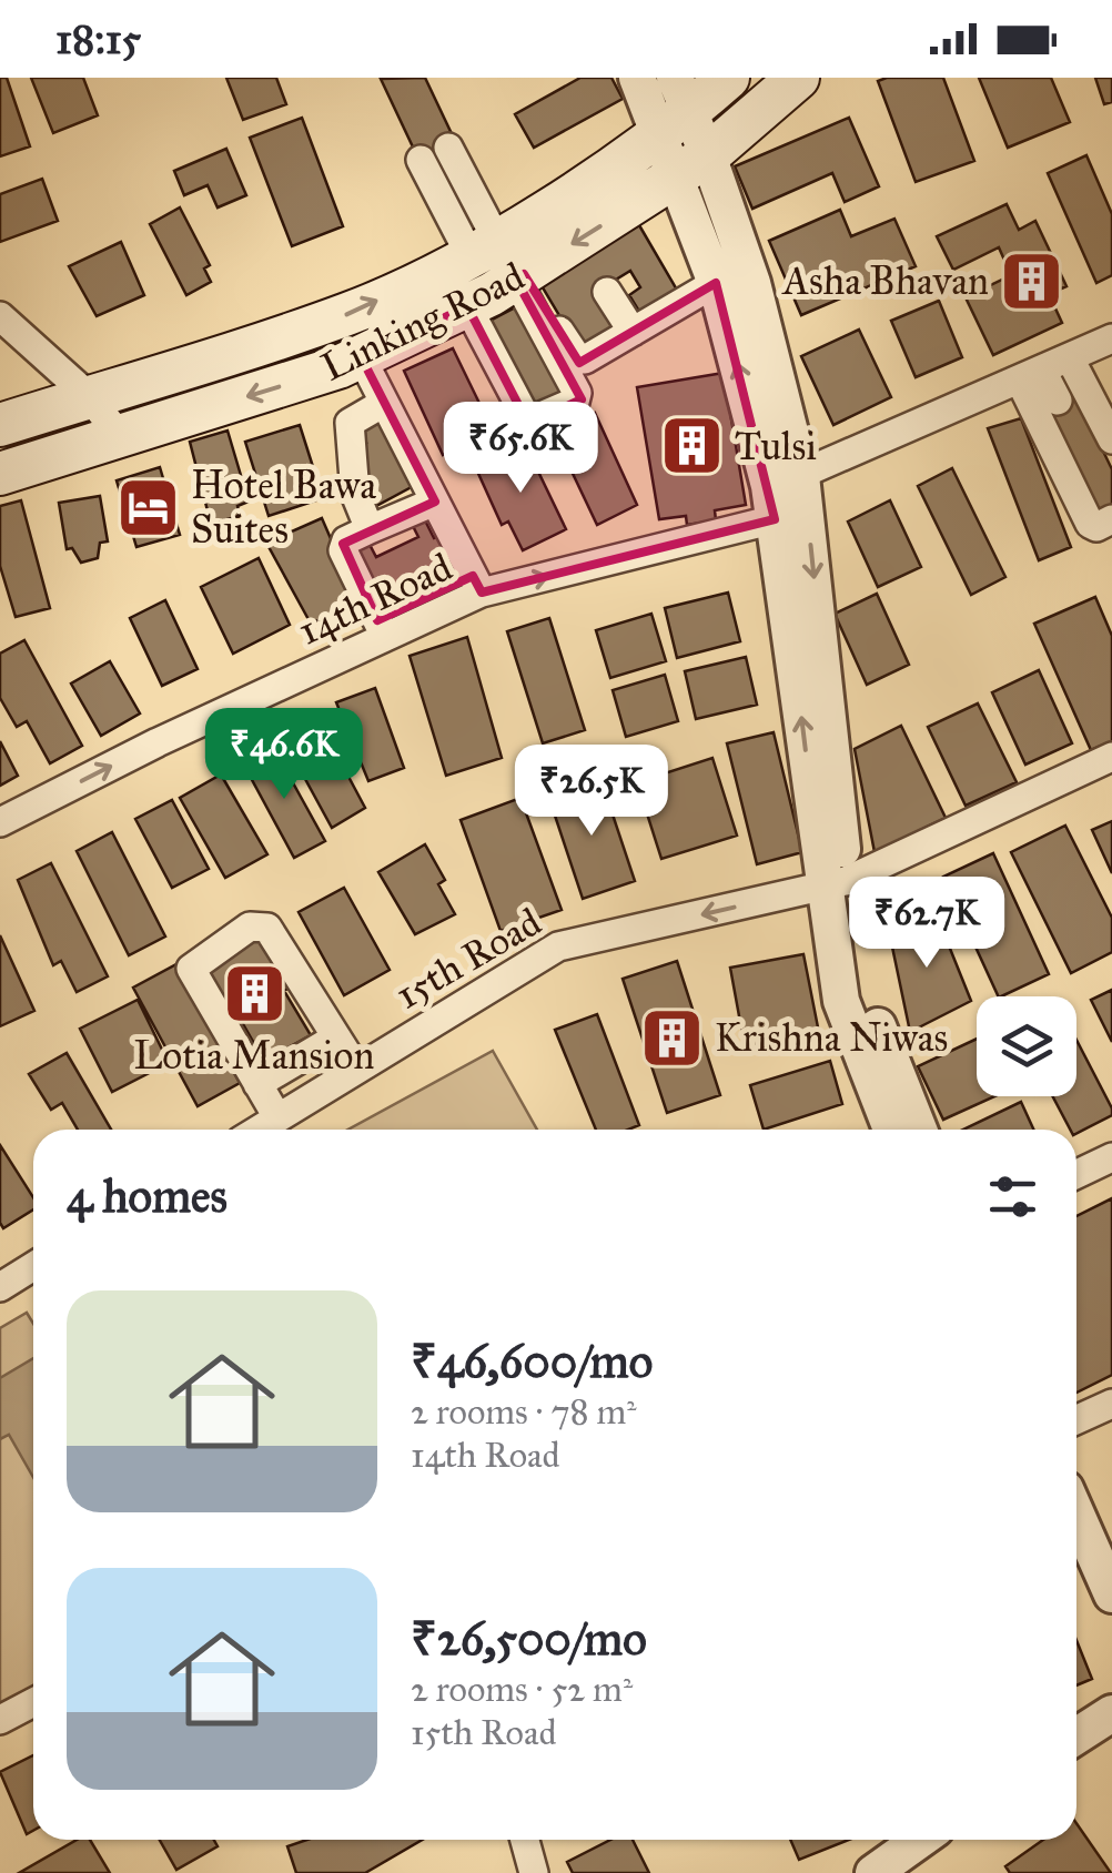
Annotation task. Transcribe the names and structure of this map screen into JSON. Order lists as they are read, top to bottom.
{
  "streets": {
    "main road": ["Linking Road"],
    "street": ["14th Road", "15th Road"]
  },
  "one_way": ["14th Road", "15th Road"],
  "places": {
    "building": [
      "Asha Bhavan",
      "Tulsi",
      "Lotia Mansion",
      "Krishna Niwas"
    ],
    "hotel": ["Hotel Bawa Suites"]
  },
  "page": {
    "status": "18:15",
    "price": [
      "₹65.6K",
      "₹46.6K",
      "₹26.5K",
      "₹62.7K"
    ],
    "heading": "4 homes",
    "list": [
      {
        "name": "₹46,600/mo",
        "note": "2 rooms · 78 m² · 14th Road"
      },
      {
        "name": "₹26,500/mo",
        "note": "2 rooms · 52 m² · 15th Road"
      }
    ]
  }
}
